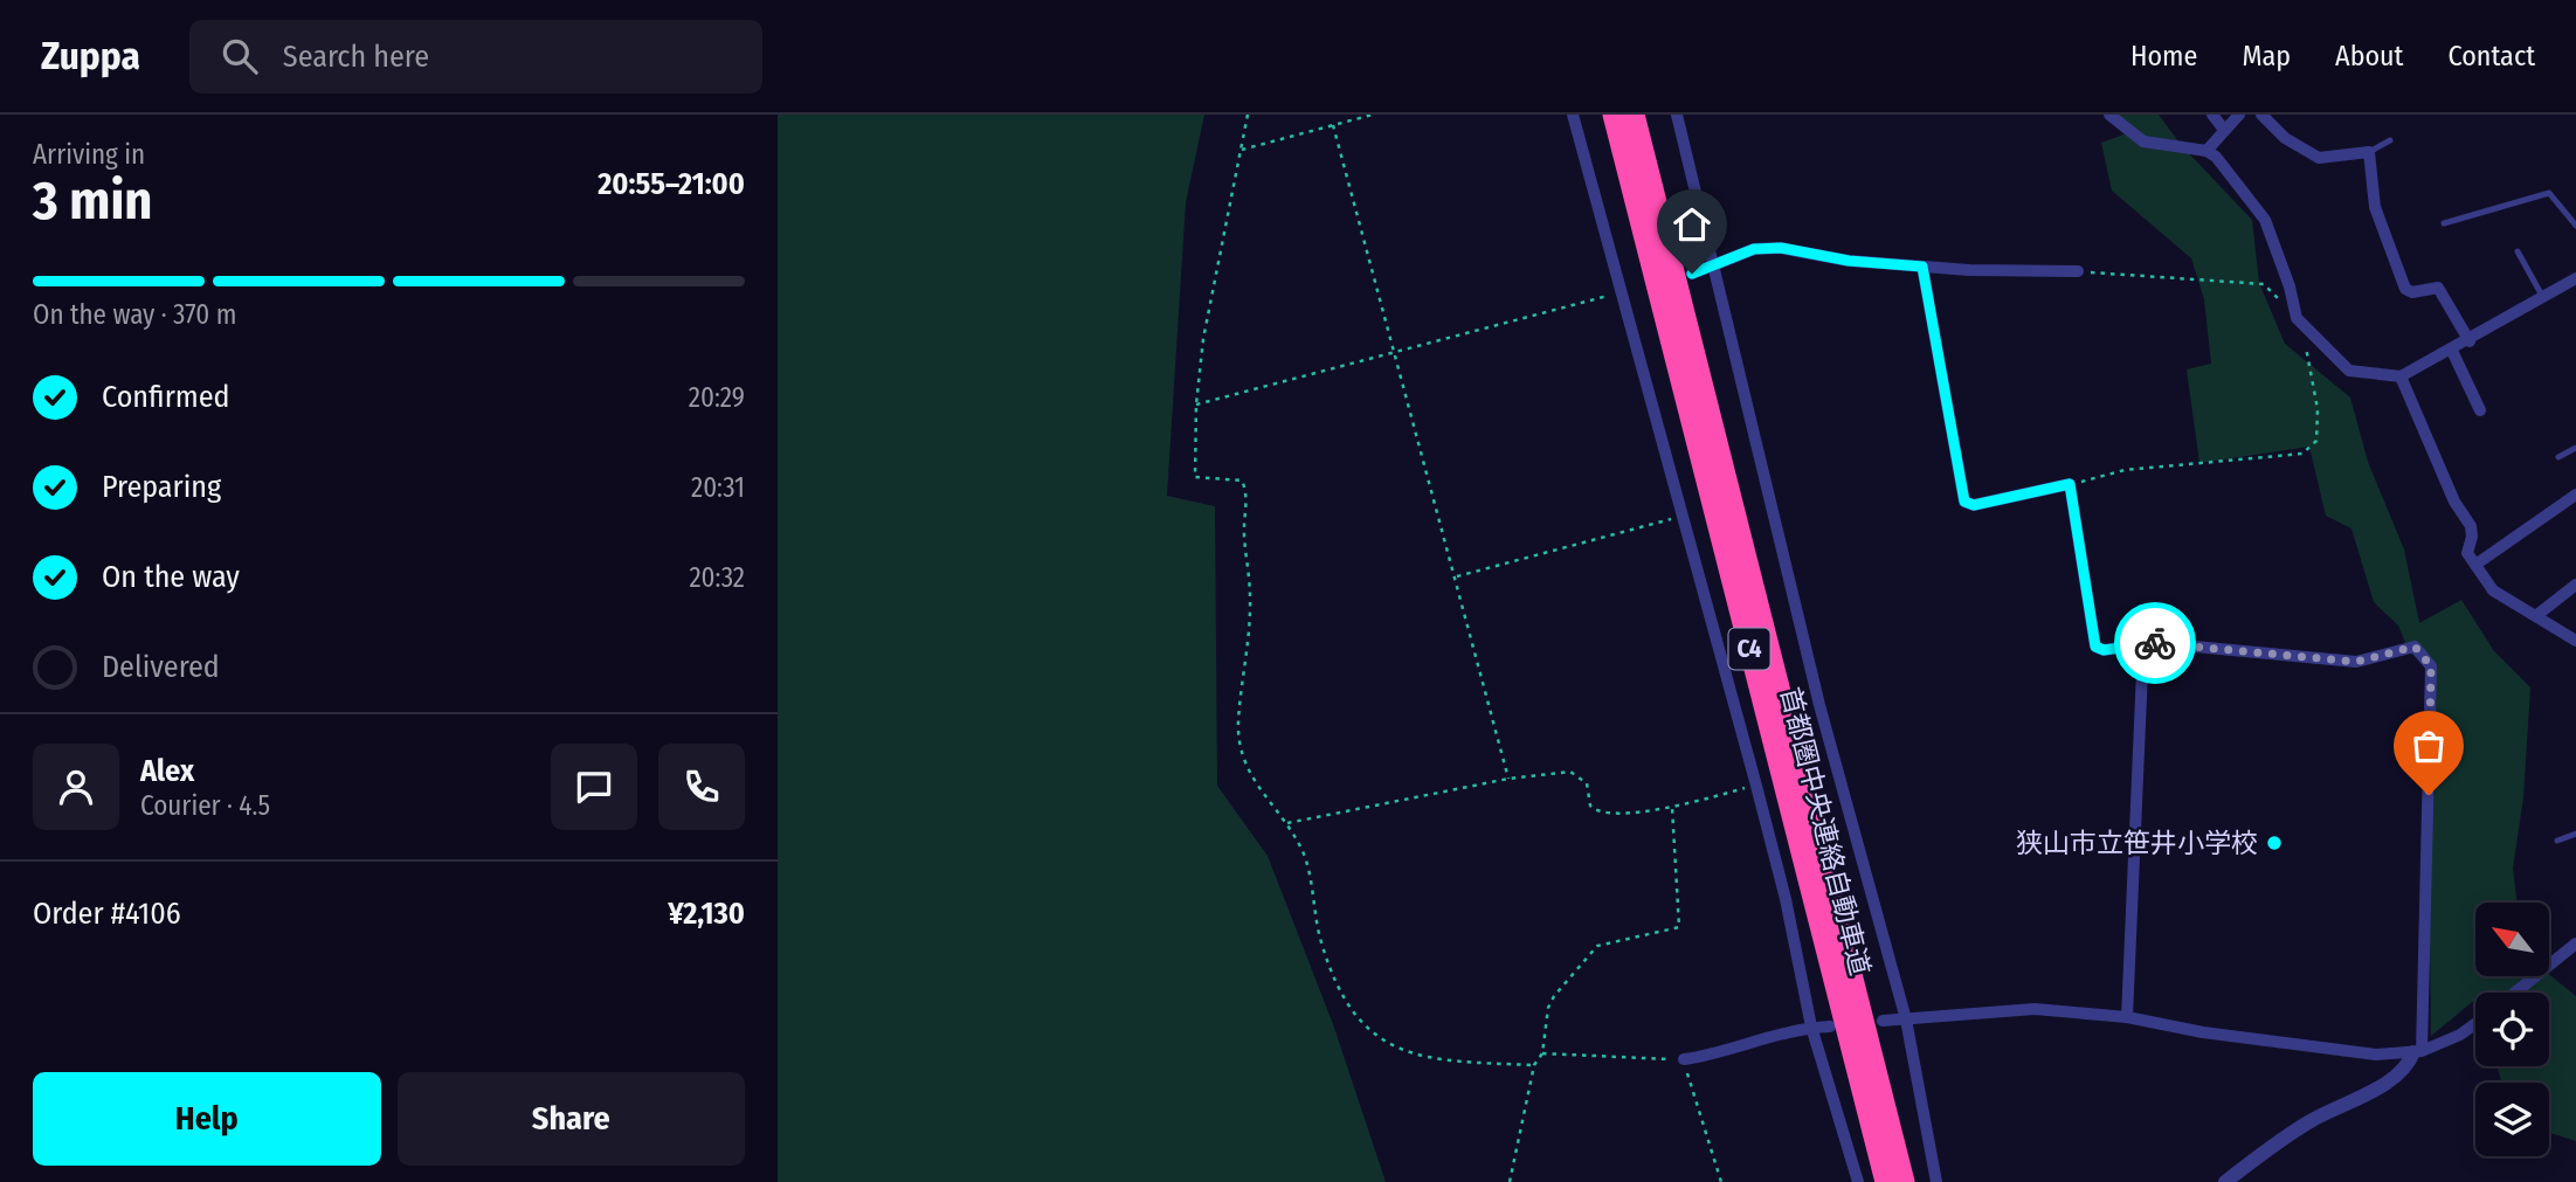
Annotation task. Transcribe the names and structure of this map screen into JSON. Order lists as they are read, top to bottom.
{
  "streets": {
    "highway": ["C4", "首都圏中央連絡自動車道"]
  },
  "places": ["狭山市立笹井小学校"],
  "north": "top left",
  "page": {
    "header": "Zuppa",
    "search": "Search here",
    "nav": [
      "Home",
      "Map",
      "About",
      "Contact"
    ],
    "heading": ["3 min", "Arriving in", "20:55–21:00"],
    "panel": [
      "Alex",
      "Courier · 4.5",
      "Order #4106",
      "¥2,130"
    ],
    "bar": "On the way · 370 m",
    "list": [
      ["Confirmed", "20:29"],
      ["Preparing", "20:31"],
      ["On the way", "20:32"],
      "Delivered"
    ],
    "buttons": ["Help", "Share"]
  }
}
